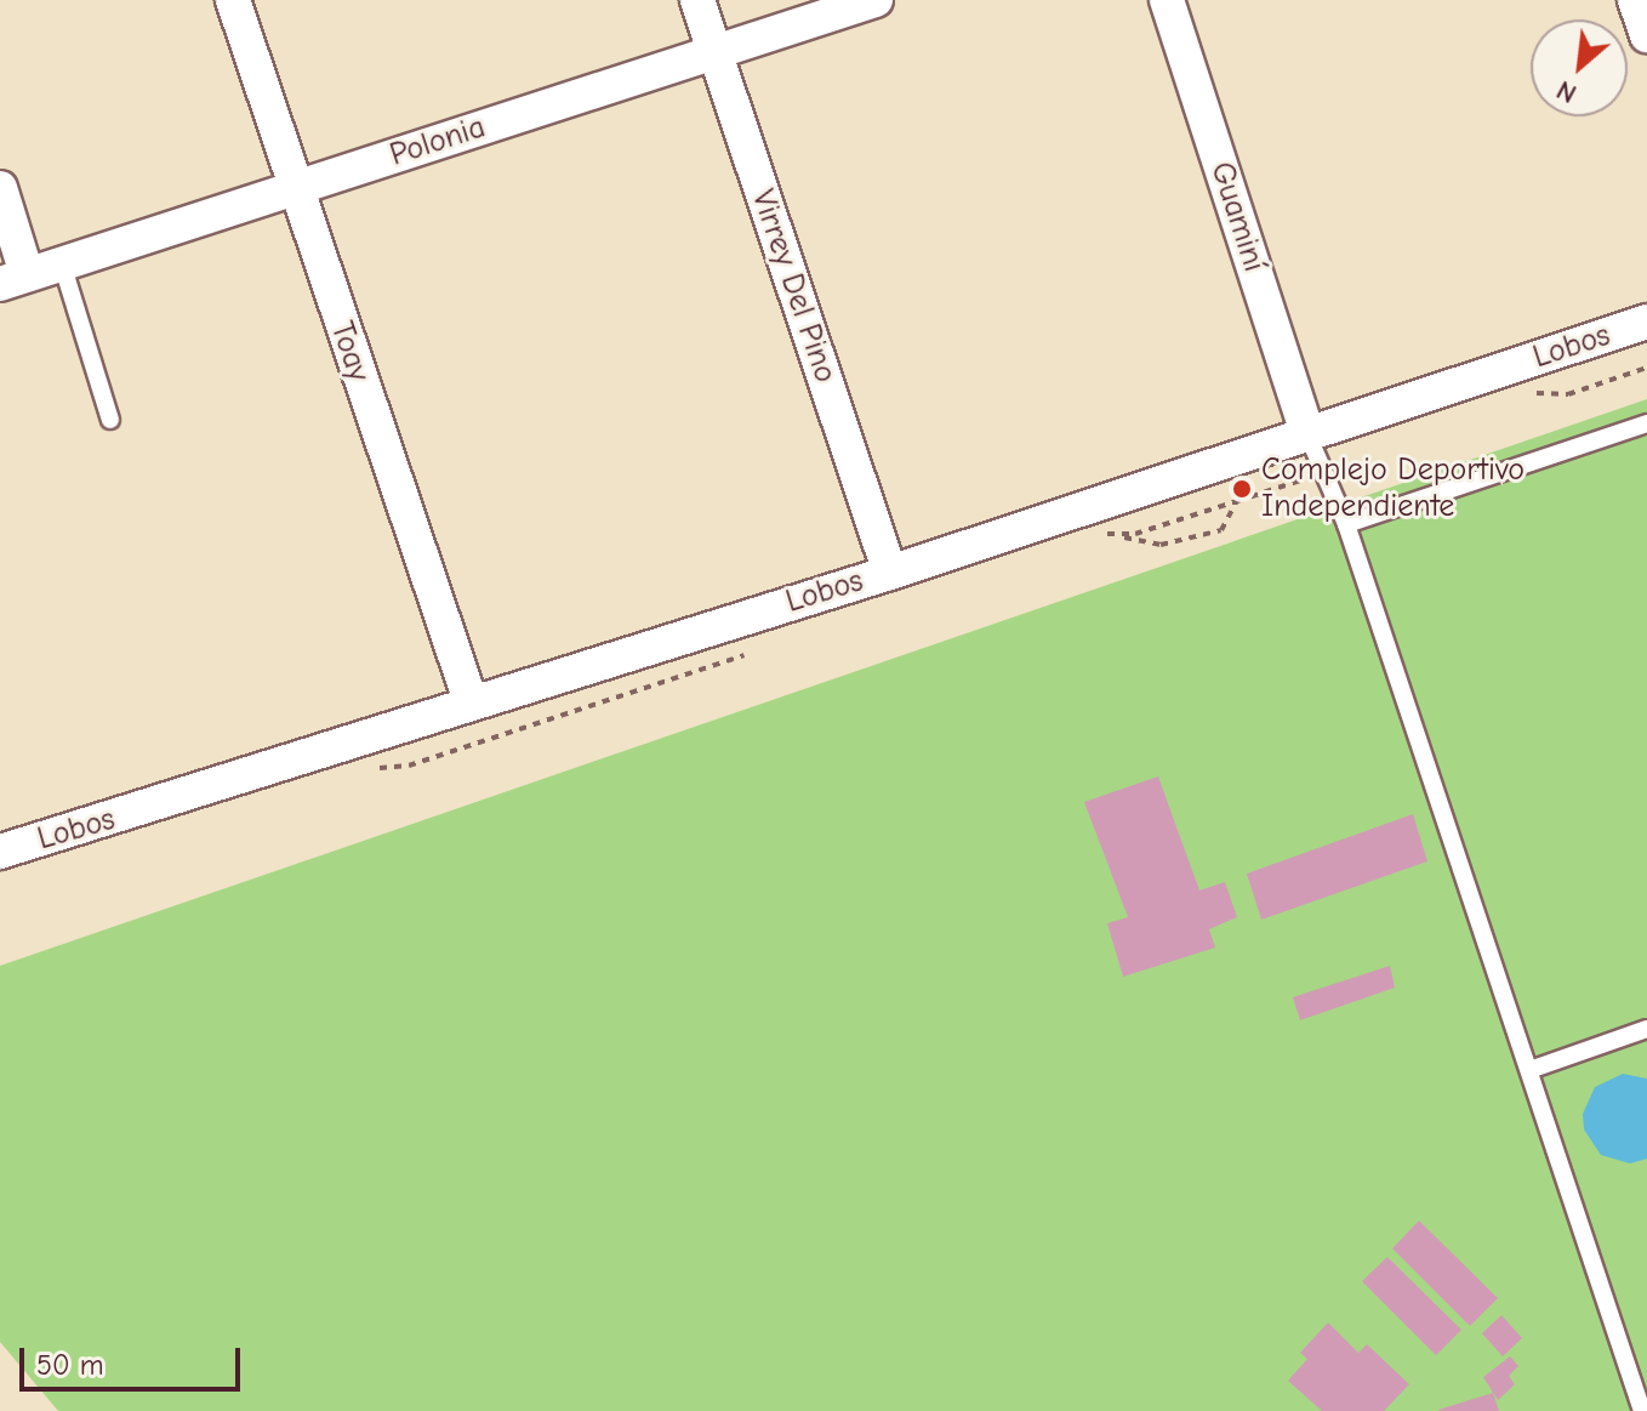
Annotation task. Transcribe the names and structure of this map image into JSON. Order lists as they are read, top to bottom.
{
  "streets": {
    "street": [
      "Polonia",
      "Guaminí",
      "Virrey Del Pino",
      "Lobos",
      "Toay"
    ]
  },
  "crossings": [
    ["Polonia", "Virrey Del Pino"],
    ["Polonia", "Toay"],
    ["Guaminí", "Lobos"],
    ["Virrey Del Pino", "Lobos"],
    ["Lobos", "Toay"]
  ],
  "places": ["Complejo Deportivo Independiente"],
  "scale_bar": "50 m",
  "north": "bottom left"
}
